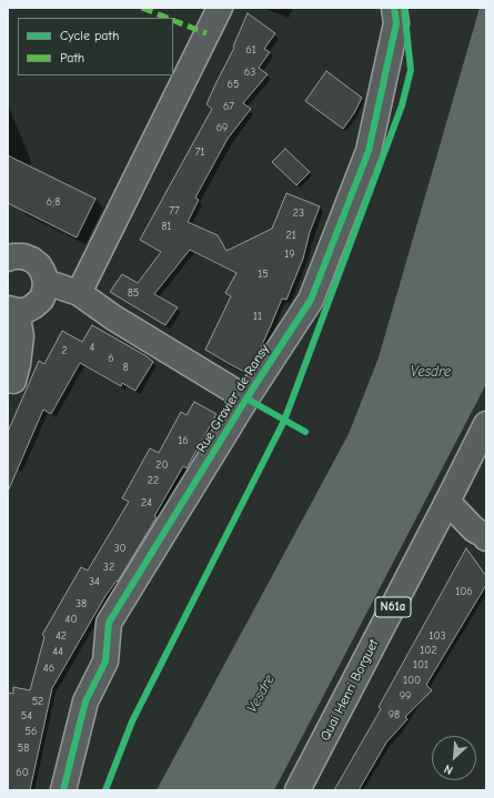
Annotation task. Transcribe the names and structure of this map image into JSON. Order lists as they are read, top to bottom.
{
  "streets": {
    "street": ["Rue Gravier de Ransy", "N61a", "Quai Henri Borguet"]
  },
  "water": ["Vesdre"],
  "house_numbers": [
    "61",
    "63",
    "65",
    "67",
    "69",
    "71",
    "6;8",
    "77",
    "23",
    "81",
    "21",
    "19",
    "15",
    "85",
    "11",
    "4",
    "2",
    "6",
    "8",
    "16",
    "20",
    "22",
    "24",
    "30",
    "32",
    "34",
    "106",
    "38",
    "40",
    "42",
    "103",
    "102",
    "44",
    "101",
    "46",
    "100",
    "99",
    "52",
    "98",
    "54",
    "56",
    "58",
    "60"
  ],
  "legend": ["Cycle path", "Path"],
  "north": "bottom left"
}
